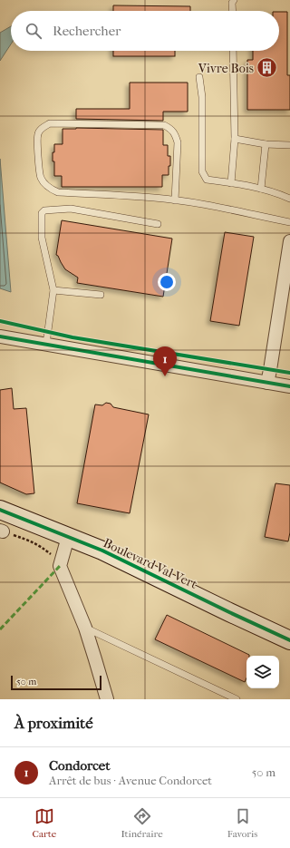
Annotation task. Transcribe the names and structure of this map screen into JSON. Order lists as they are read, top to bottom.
{
  "streets": {
    "street": ["Boulevard Val Vert"]
  },
  "places": {
    "building": ["Vivre Bois"]
  },
  "scale_bar": "50 m",
  "page": {
    "search": "Rechercher",
    "pins": "1",
    "scale": "50 m",
    "heading": "À proximité",
    "list": [
      {
        "mark": "1",
        "name": "Condorcet",
        "note": "Arrêt de bus · Avenue Condorcet",
        "value": "50 m"
      }
    ],
    "nav": ["Carte", "Itinéraire", "Favoris"]
  }
}
